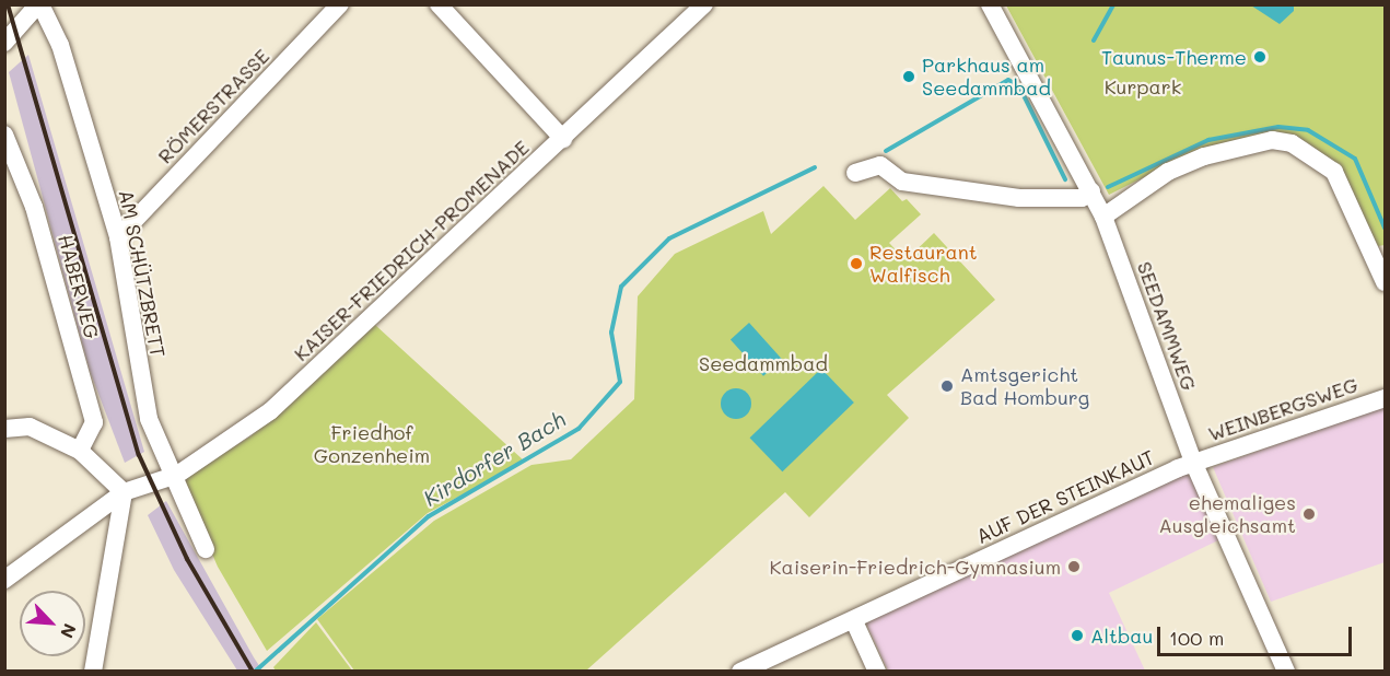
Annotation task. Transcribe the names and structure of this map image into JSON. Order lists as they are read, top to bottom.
{
  "streets": {
    "street": [
      "RÖMERSTRASSE",
      "KAISER-FRIEDRICH-PROMENADE",
      "AM SCHÜTZBRETT",
      "HABERWEG",
      "SEEDAMMWEG",
      "WEINBERGSWEG",
      "AUF DER STEINKAUT"
    ]
  },
  "crossings": [
    ["RÖMERSTRASSE", "AM SCHÜTZBRETT"],
    ["KAISER-FRIEDRICH-PROMENADE", "AM SCHÜTZBRETT"],
    ["SEEDAMMWEG", "WEINBERGSWEG"],
    ["SEEDAMMWEG", "AUF DER STEINKAUT"],
    ["WEINBERGSWEG", "AUF DER STEINKAUT"]
  ],
  "water": ["Kirdorfer Bach"],
  "parks": ["Kurpark", "Seedammbad", "Friedhof Gonzenheim"],
  "places": [
    "Taunus-Therme",
    "Parkhaus am Seedammbad",
    "Restaurant Walfisch",
    "Amtsgericht Bad Homburg",
    "ehemaliges Ausgleichsamt",
    "Kaiserin-Friedrich-Gymnasium",
    "Altbau"
  ],
  "scale_bar": "100 m",
  "north": "bottom right"
}
